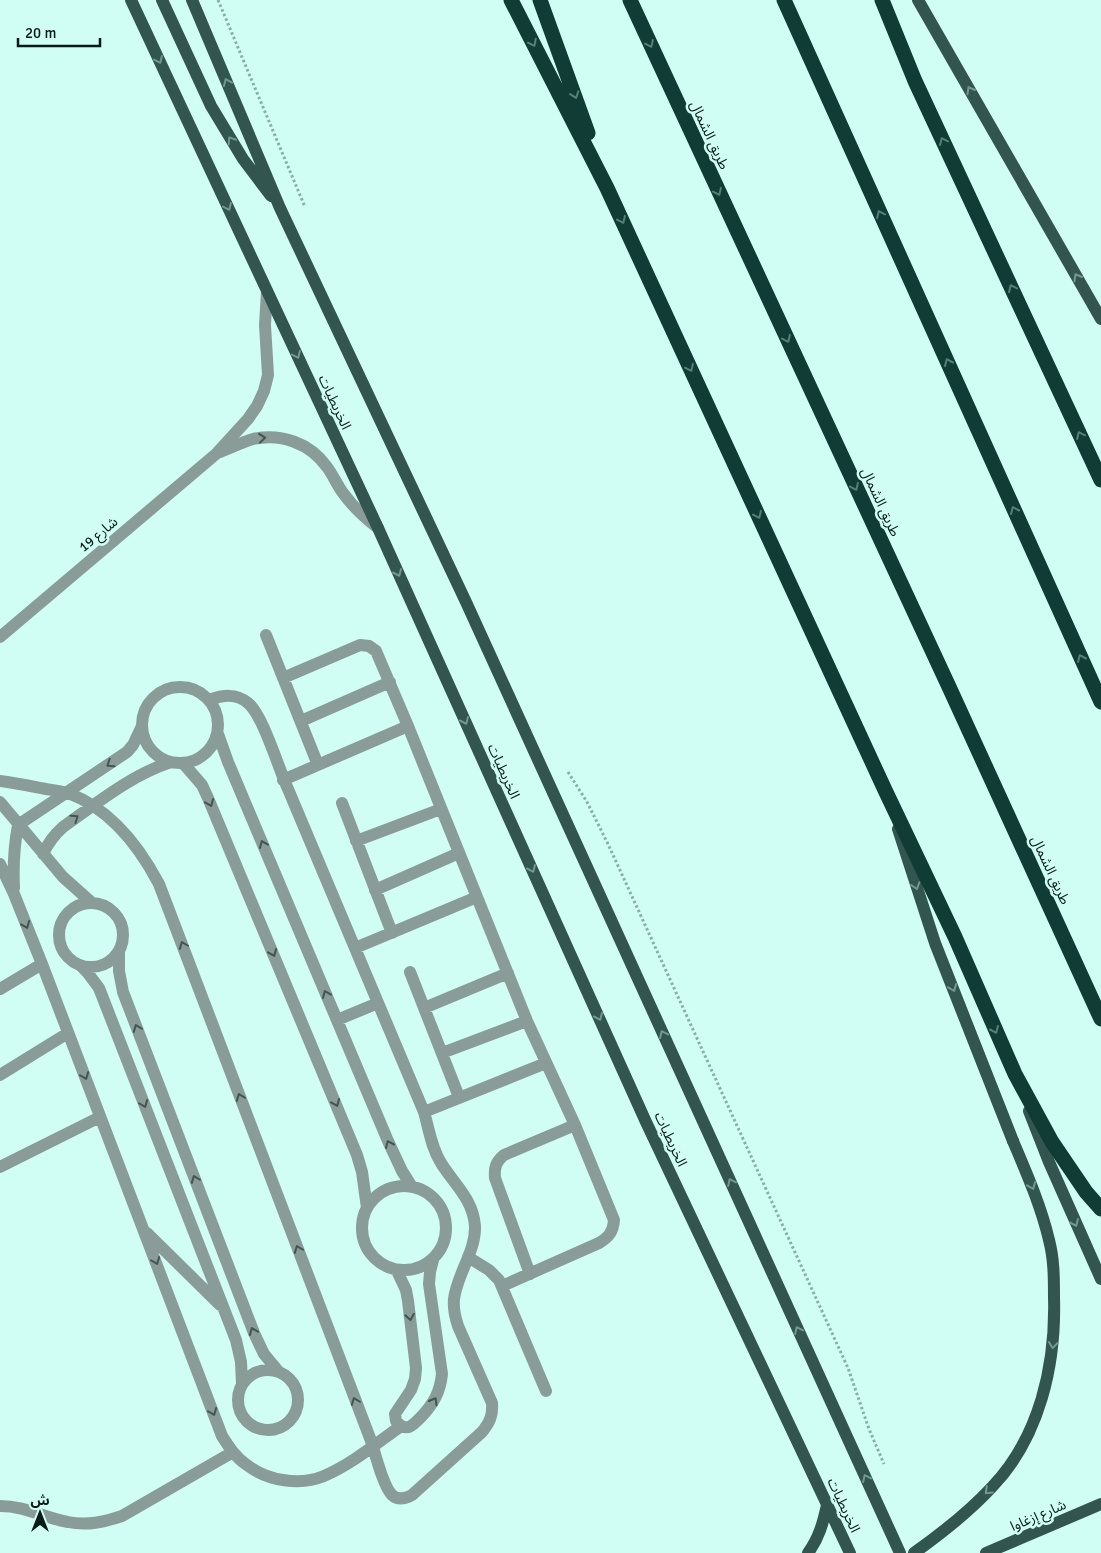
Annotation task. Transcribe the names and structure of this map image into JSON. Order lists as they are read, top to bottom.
{
  "streets": {
    "highway": ["طريق الشمال"],
    "main road": ["الخريطيات", "شارع إزغاوا"],
    "street": ["شارع 19"]
  },
  "crossings": [
    ["الخريطيات", "شارع 19"]
  ],
  "scale_bar": "20 m",
  "north": "top"
}
